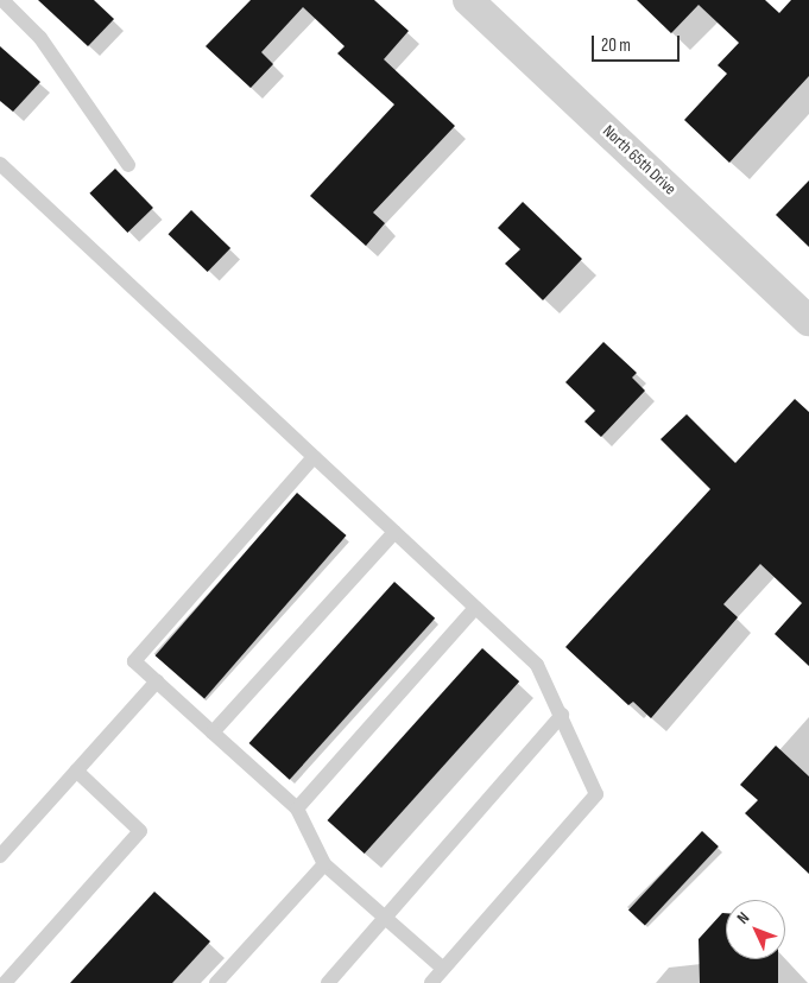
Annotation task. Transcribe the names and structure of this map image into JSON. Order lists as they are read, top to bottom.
{
  "streets": {
    "street": ["North 65th Drive"]
  },
  "scale_bar": "20 m",
  "north": "top left"
}
